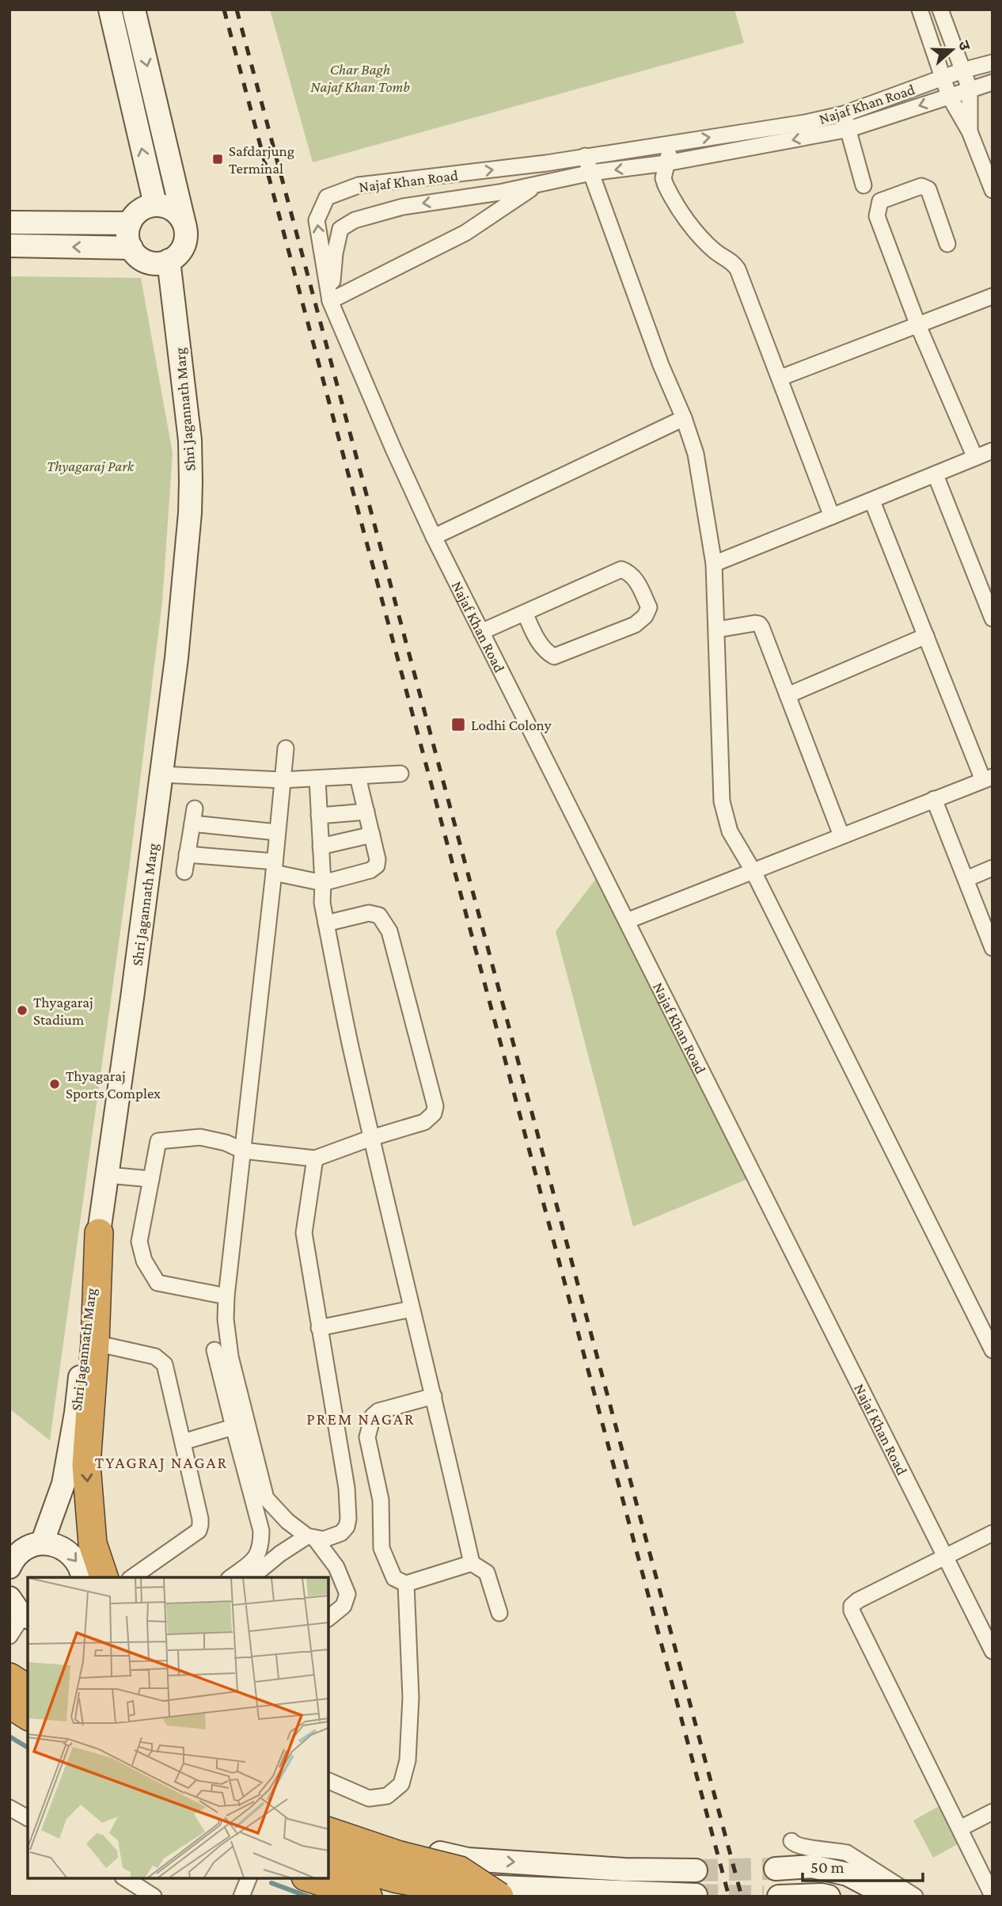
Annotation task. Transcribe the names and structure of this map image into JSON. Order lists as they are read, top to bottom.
{
  "streets": {
    "street": ["Najaf Khan Road", "Shri Jagannath Marg"]
  },
  "districts": ["PREM NAGAR", "TYAGRAJ NAGAR"],
  "parks": ["Char Bagh Najaf Khan Tomb", "Thyagaraj Park"],
  "places": {
    "transit": ["Safdarjung Terminal", "Lodhi Colony"],
    "other": ["Thyagaraj Stadium", "Thyagaraj Sports Complex"]
  },
  "scale_bar": "50 m",
  "north": "right"
}
